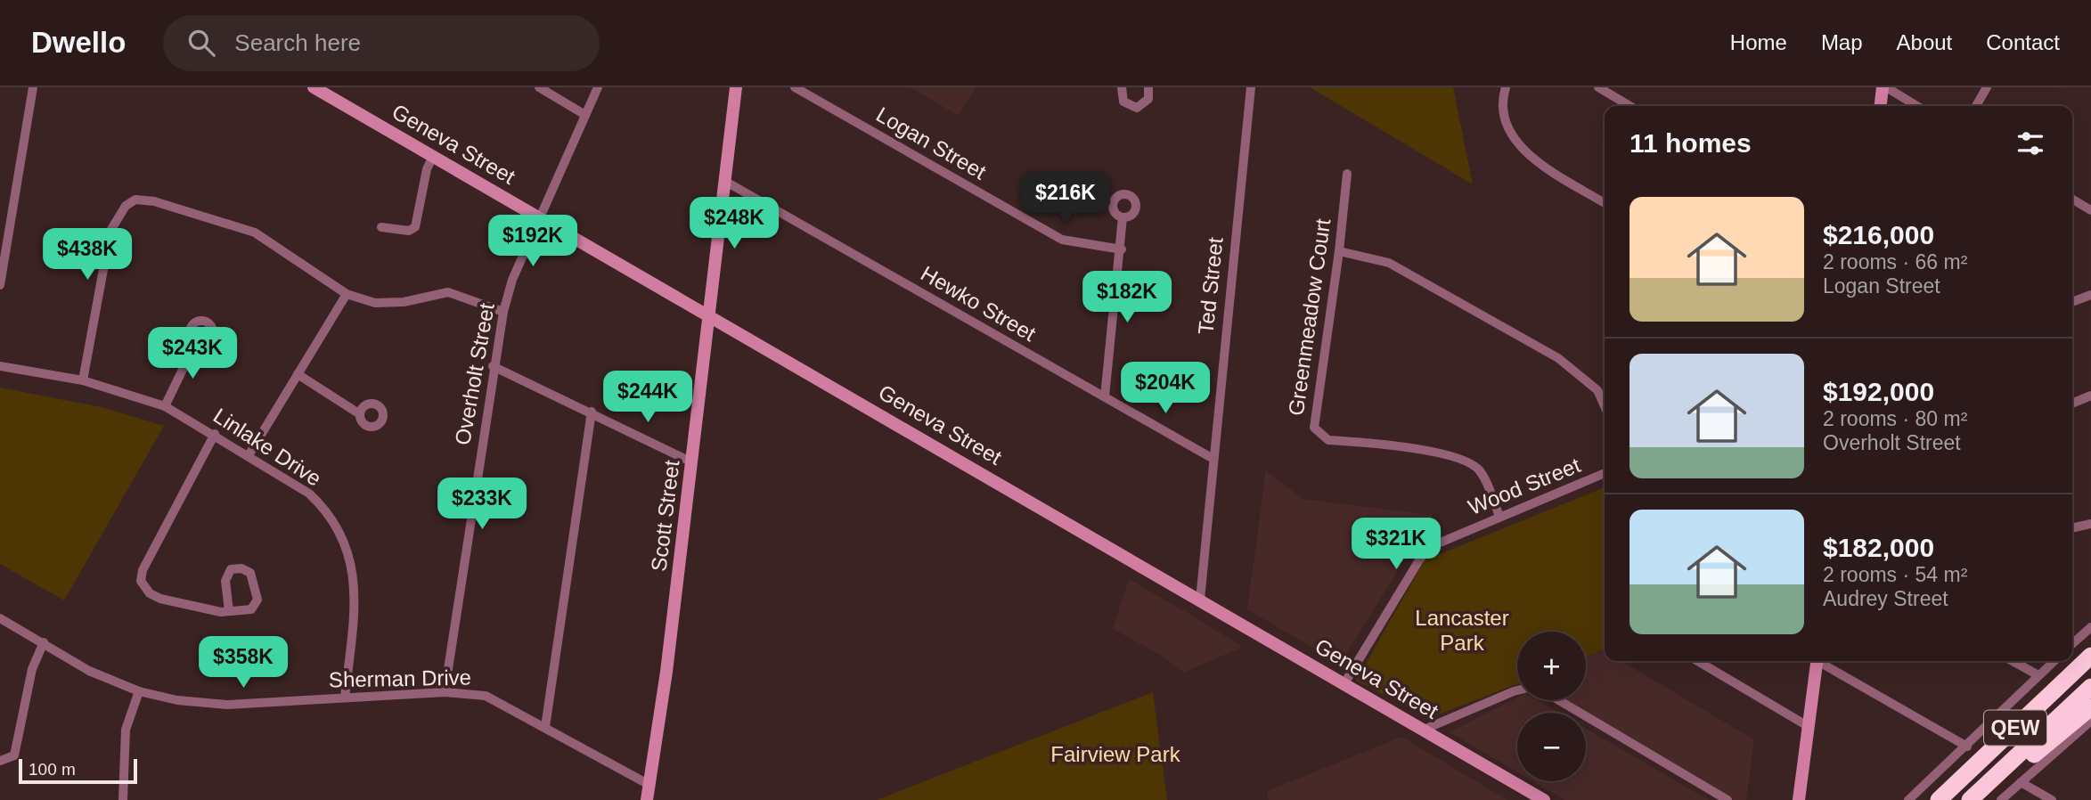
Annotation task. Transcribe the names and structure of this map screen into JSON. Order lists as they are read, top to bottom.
{
  "streets": {
    "highway": ["QEW"],
    "main road": ["Geneva Street", "Scott Street"],
    "street": [
      "Logan Street",
      "Ted Street",
      "Hewko Street",
      "Greenmeadow Court",
      "Overholt Street",
      "Linlake Drive",
      "Wood Street",
      "Sherman Drive"
    ]
  },
  "crossings": [
    ["Geneva Street", "Ted Street"],
    ["Geneva Street", "Overholt Street"],
    ["Geneva Street", "Wood Street"],
    ["Geneva Street", "Scott Street"],
    ["Ted Street", "Hewko Street"],
    ["Hewko Street", "Scott Street"],
    ["Greenmeadow Court", "Wood Street"],
    ["Overholt Street", "Sherman Drive"],
    ["Linlake Drive", "Sherman Drive"],
    ["Scott Street", "Sherman Drive"]
  ],
  "parks": ["Lancaster Park", "Fairview Park"],
  "scale_bar": "100 m",
  "page": {
    "header": "Dwello",
    "search": "Search here",
    "nav": [
      "Home",
      "Map",
      "About",
      "Contact"
    ],
    "heading": "11 homes",
    "price": [
      "$216K",
      "$248K",
      "$192K",
      "$438K",
      "$182K",
      "$243K",
      "$204K",
      "$244K",
      "$233K",
      "$321K",
      "$358K"
    ],
    "list": [
      {
        "name": "$216,000",
        "note": "2 rooms · 66 m² · Logan Street"
      },
      {
        "name": "$192,000",
        "note": "2 rooms · 80 m² · Overholt Street"
      },
      {
        "name": "$182,000",
        "note": "2 rooms · 54 m² · Audrey Street"
      }
    ],
    "map_buttons": ["+", "−"],
    "scale": "100 m"
  }
}
